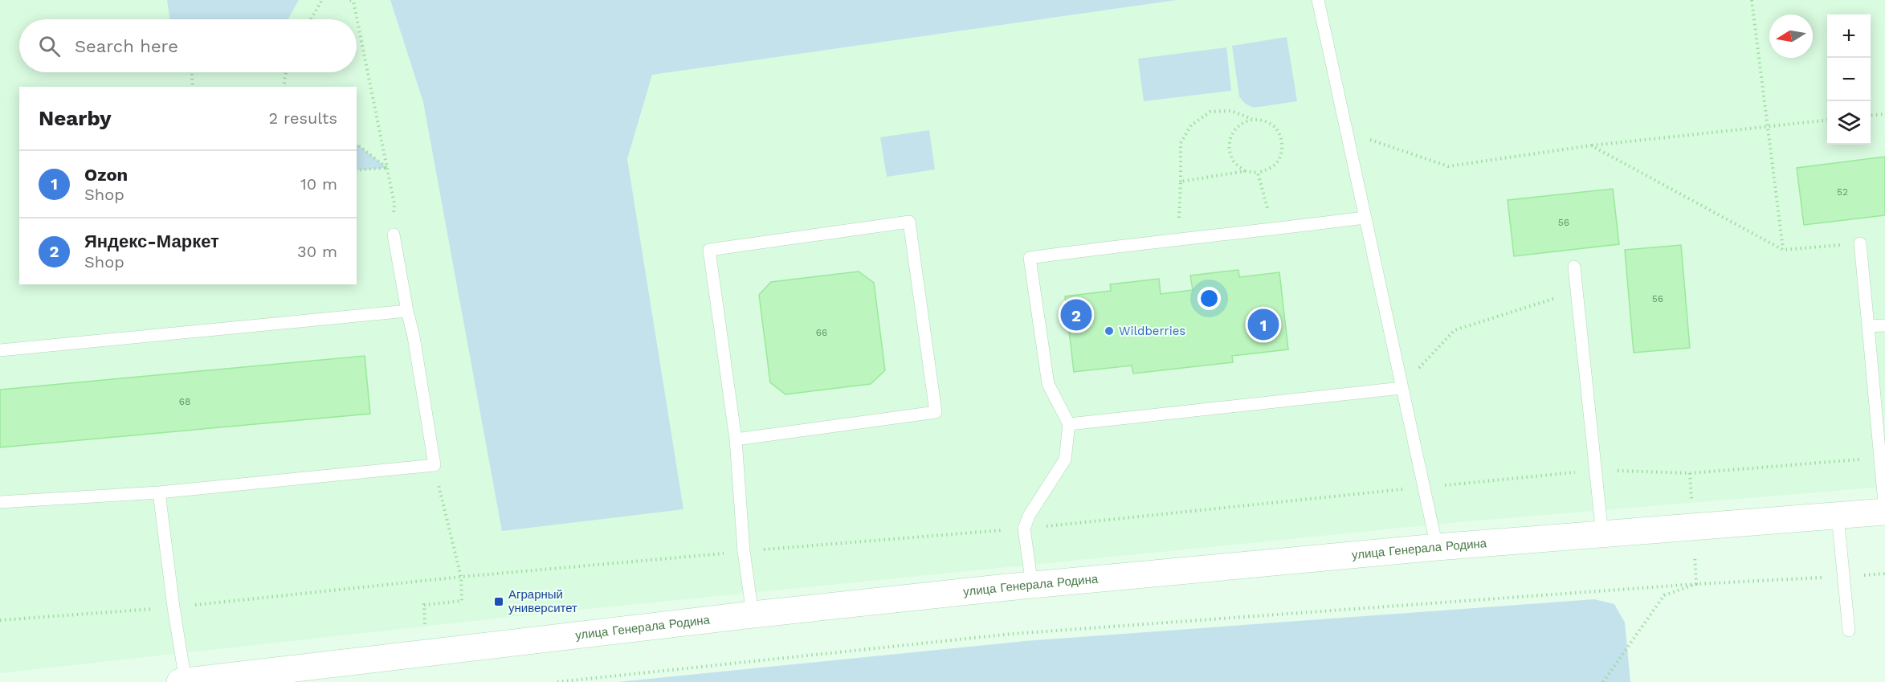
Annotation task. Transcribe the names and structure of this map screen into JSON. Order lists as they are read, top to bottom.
{
  "streets": {
    "main road": ["улица Генерала Родина"]
  },
  "places": {
    "other": ["Wildberries"],
    "transit": ["Аграрный университет"]
  },
  "house_numbers": [
    "52",
    "56",
    "56",
    "66",
    "68"
  ],
  "north": "left",
  "page": {
    "map_buttons": ["+", "−"],
    "search": "Search here",
    "heading": ["Nearby", "2 results"],
    "list": [
      {
        "mark": "1",
        "name": "Ozon",
        "note": "Shop",
        "value": "10 m"
      },
      {
        "mark": "2",
        "name": "Яндекс-Маркет",
        "note": "Shop",
        "value": "30 m"
      }
    ],
    "pins": ["2", "1"]
  }
}
